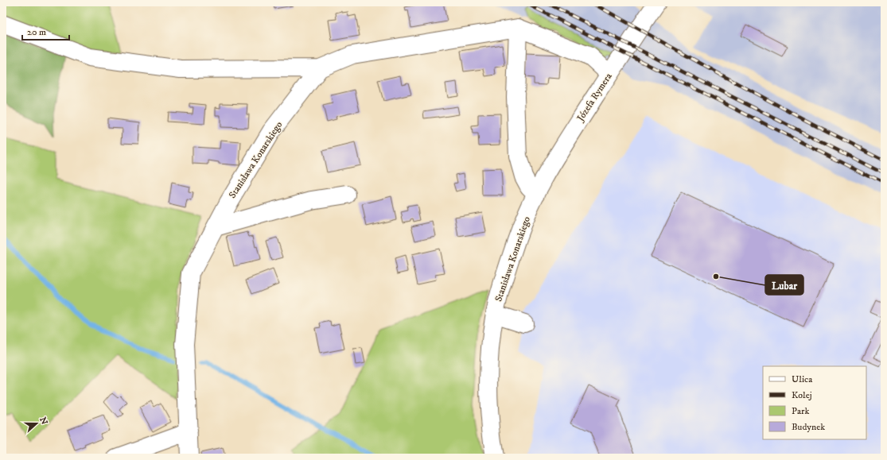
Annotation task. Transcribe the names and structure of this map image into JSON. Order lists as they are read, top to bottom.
{
  "streets": {
    "street": ["Józefa Rymera", "Stanisława Konarskiego"]
  },
  "crossings": [
    ["Józefa Rymera", "Stanisława Konarskiego"]
  ],
  "places": ["Lubar"],
  "legend": [
    "Ulica",
    "Kolej",
    "Park",
    "Budynek"
  ],
  "scale_bar": "20 m",
  "north": "right"
}
